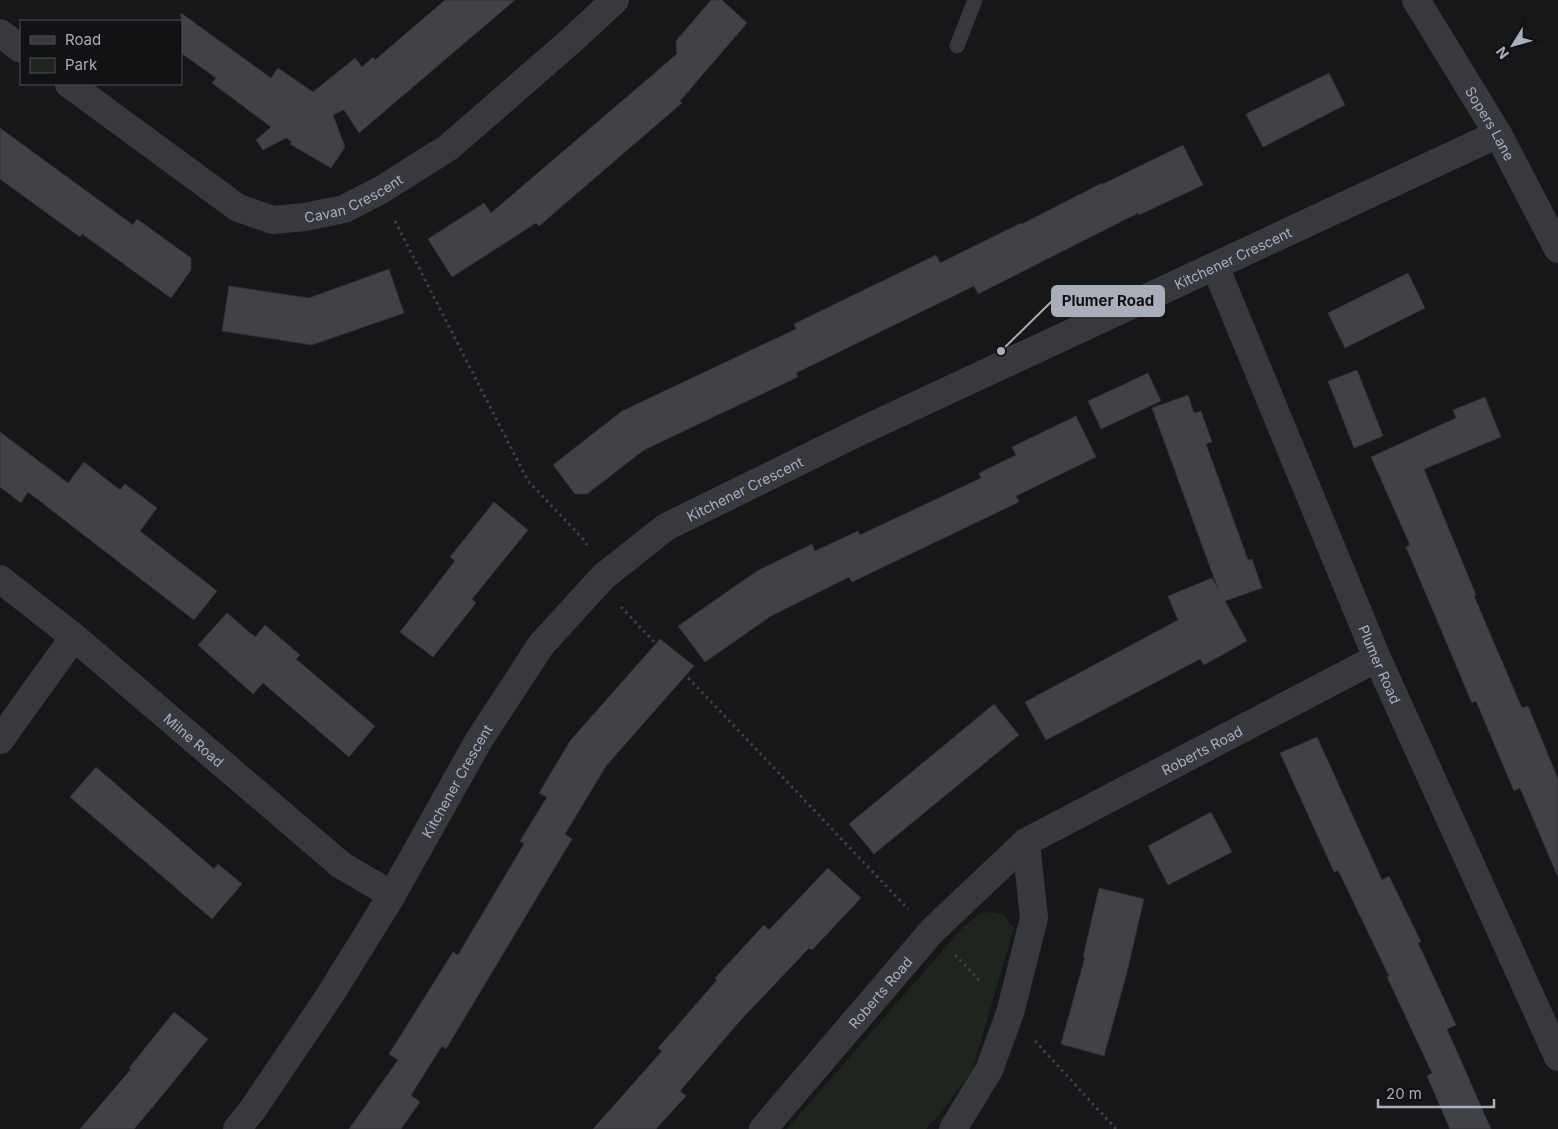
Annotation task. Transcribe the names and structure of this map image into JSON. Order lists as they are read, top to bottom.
{
  "streets": {
    "street": [
      "Sopers Lane",
      "Cavan Crescent",
      "Kitchener Crescent",
      "Plumer Road",
      "Milne Road",
      "Roberts Road"
    ]
  },
  "crossings": [
    ["Sopers Lane", "Kitchener Crescent"],
    ["Kitchener Crescent", "Plumer Road"],
    ["Kitchener Crescent", "Milne Road"],
    ["Plumer Road", "Roberts Road"]
  ],
  "places": ["Plumer Road"],
  "legend": ["Road", "Park"],
  "scale_bar": "20 m",
  "north": "bottom left"
}
